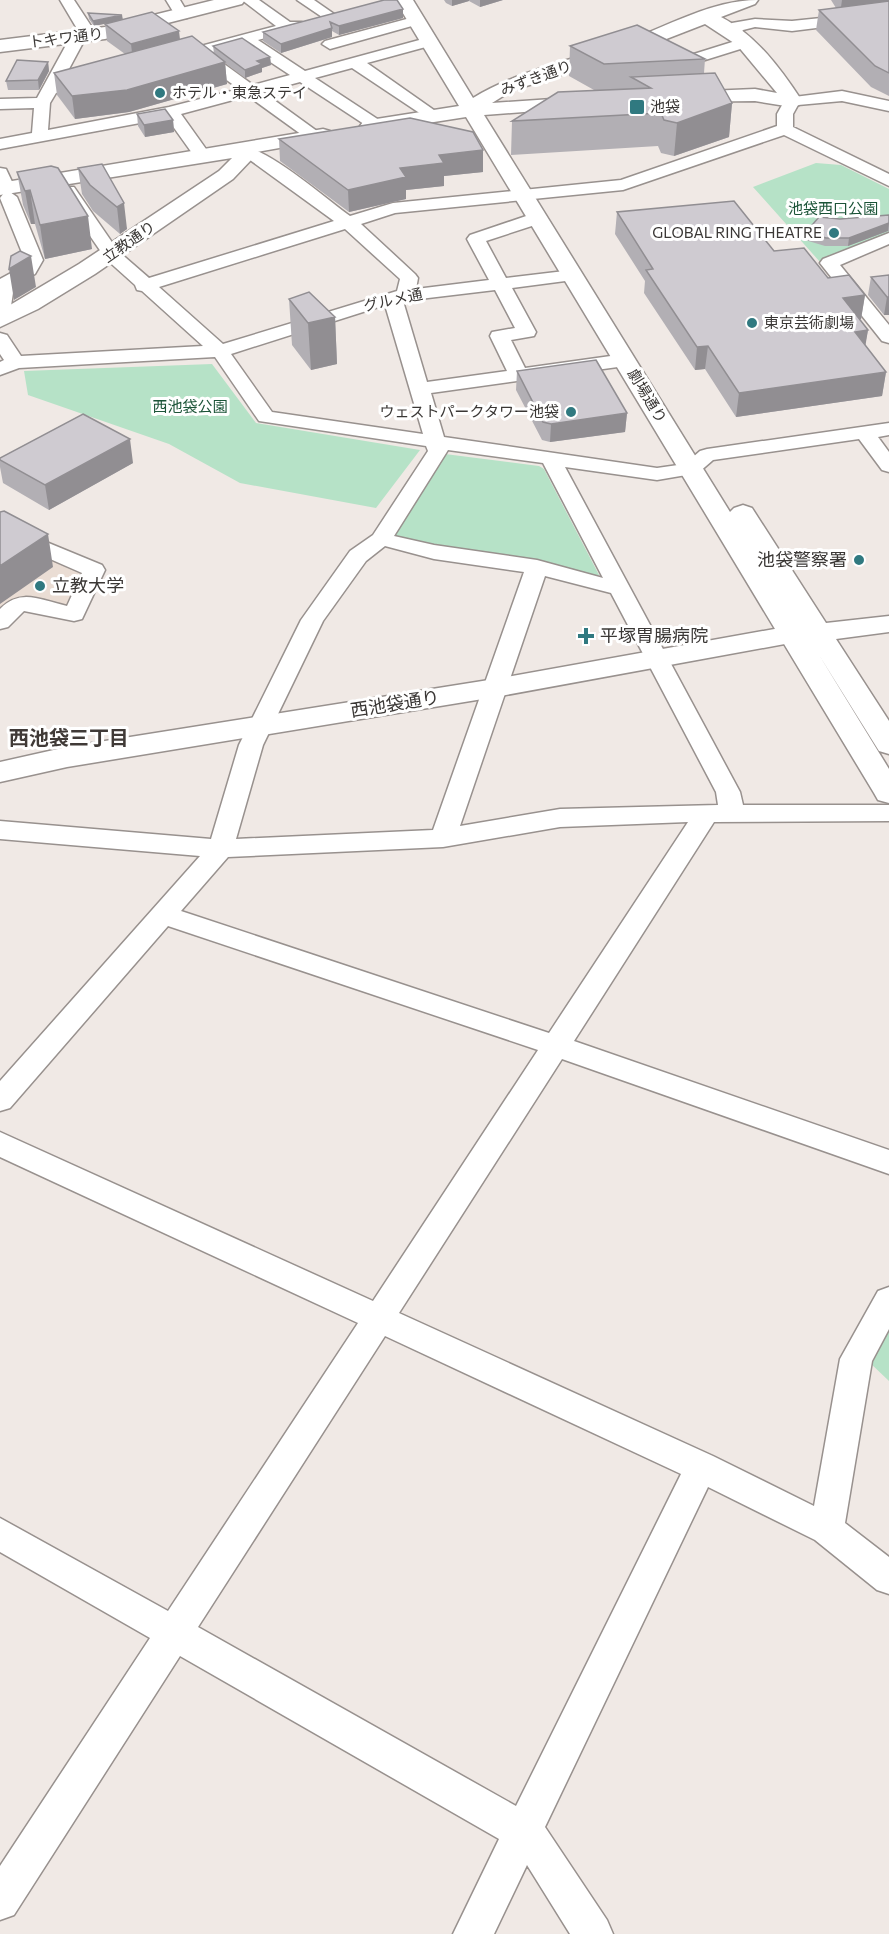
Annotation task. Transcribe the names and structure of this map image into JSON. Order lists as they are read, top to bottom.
{
  "streets": {
    "street": [
      "トキワ通り",
      "みずき通り",
      "立教通り",
      "グルメ通",
      "劇場通り",
      "西池袋通り"
    ]
  },
  "crossings": [
    ["みずき通り", "劇場通り"],
    ["グルメ通", "劇場通り"],
    ["劇場通り", "西池袋通り"]
  ],
  "districts": ["西池袋三丁目"],
  "parks": ["池袋西口公園", "西池袋公園"],
  "places": {
    "other": [
      "ホテル・東急ステイ",
      "GLOBAL RING THEATRE",
      "東京芸術劇場",
      "ウェストパークタワー池袋",
      "池袋警察署",
      "立教大学"
    ],
    "transit": ["池袋"],
    "health": ["平塚胃腸病院"]
  }
}
